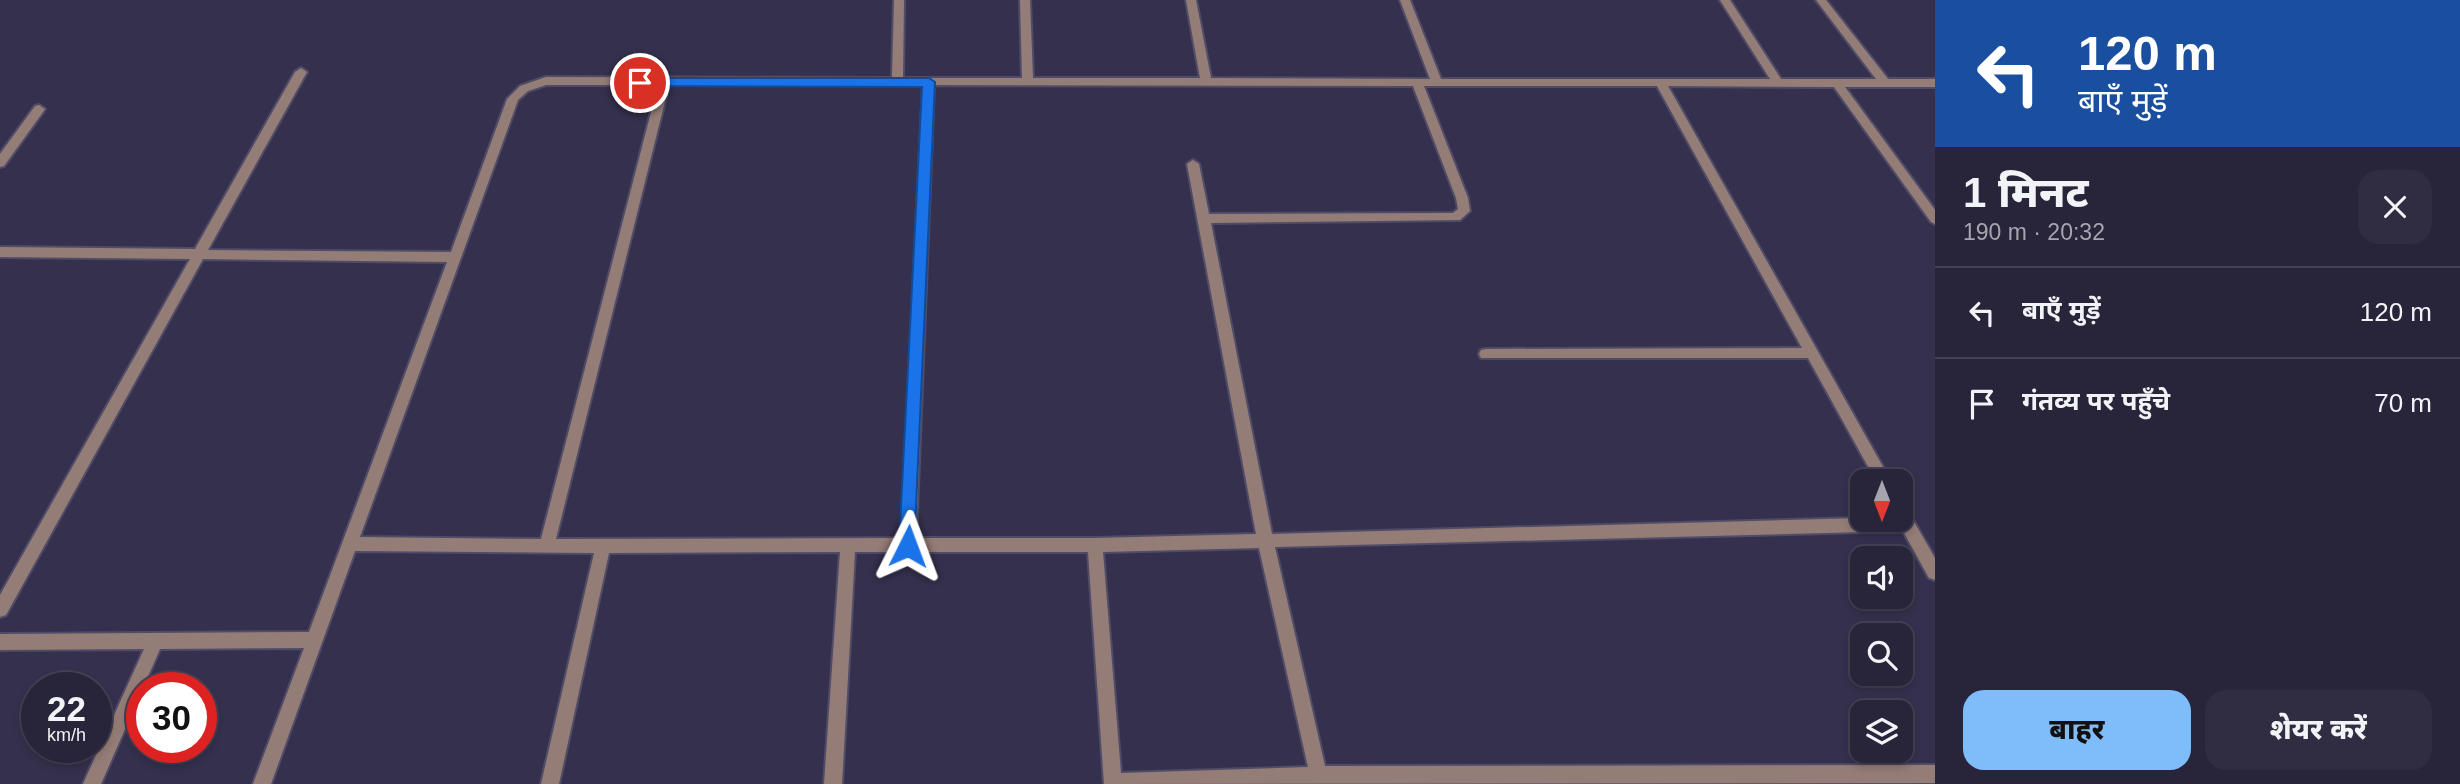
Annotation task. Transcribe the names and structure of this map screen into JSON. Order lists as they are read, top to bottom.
{
  "north": "bottom",
  "page": {
    "turn": ["120 m", "बाएँ मुड़ें"],
    "heading": ["1 मिनट", "190 m · 20:32"],
    "list": [
      {
        "name": "बाएँ मुड़ें",
        "value": "120 m"
      },
      {
        "name": "गंतव्य पर पहुँचे",
        "value": "70 m"
      }
    ],
    "speed": "22 km/h",
    "limit": "30",
    "buttons": ["बाहर", "शेयर करें"]
  }
}
